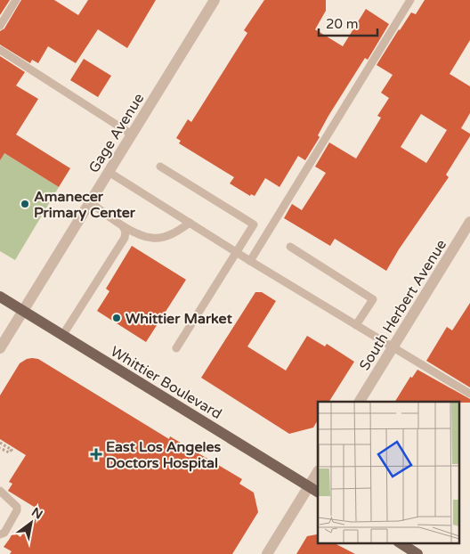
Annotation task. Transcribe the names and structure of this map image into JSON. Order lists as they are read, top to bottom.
{
  "streets": {
    "main road": ["Whittier Boulevard"],
    "street": ["Gage Avenue", "South Herbert Avenue"]
  },
  "crossings": [
    ["Gage Avenue", "Whittier Boulevard"]
  ],
  "places": {
    "other": ["Amanecer Primary Center", "Whittier Market"],
    "health": ["East Los Angeles Doctors Hospital"]
  },
  "scale_bar": "20 m",
  "north": "top right"
}
